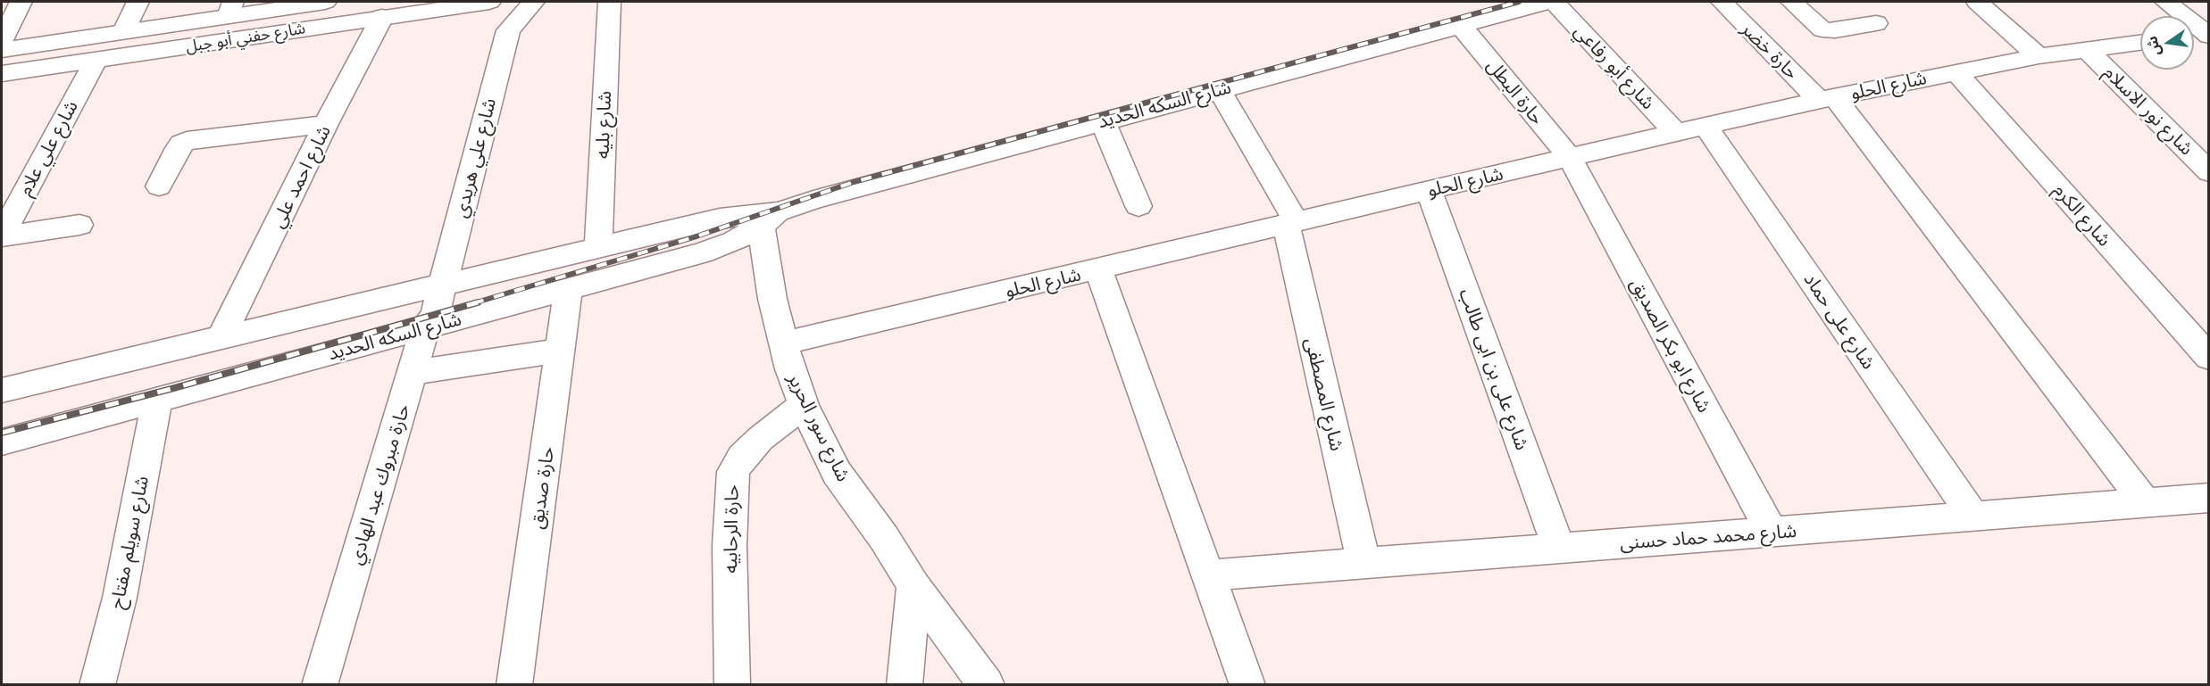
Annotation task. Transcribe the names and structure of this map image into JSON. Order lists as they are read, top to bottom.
{
  "streets": {
    "street": [
      "شارع حفني أبو جبل",
      "حارة خضر",
      "شارع أبو رفاعي",
      "شارع الحلو",
      "حارة البطل",
      "شارع السكه الحديد",
      "شارع نور الاسلام",
      "شارع بليه",
      "شارع علي علام",
      "شارع علي هريدي",
      "شارع احمد علي",
      "شارع الكرم",
      "شارع على حماد",
      "شارع ابو بكر الصديق",
      "شارع على بن ابى طالب",
      "شارع المصطفى",
      "شارع سور الحرير",
      "حارة مبروك عبد الهادي",
      "حارة صديق",
      "حارة الرحابيه",
      "شارع محمد حماد حسنى",
      "شارع سويلم مفتاح"
    ]
  },
  "crossings": [
    ["شارع حفني أبو جبل", "شارع علي علام"],
    ["شارع حفني أبو جبل", "شارع احمد علي"],
    ["حارة خضر", "شارع الحلو"],
    ["حارة خضر", "شارع محمد حماد حسنى"],
    ["شارع أبو رفاعي", "شارع الحلو"],
    ["شارع أبو رفاعي", "شارع السكه الحديد"],
    ["شارع الحلو", "حارة البطل"],
    ["شارع الحلو", "شارع نور الاسلام"],
    ["شارع الحلو", "شارع الكرم"],
    ["شارع الحلو", "شارع على حماد"],
    ["شارع الحلو", "شارع ابو بكر الصديق"],
    ["شارع الحلو", "شارع على بن ابى طالب"],
    ["شارع الحلو", "شارع المصطفى"],
    ["شارع الحلو", "شارع سور الحرير"],
    ["حارة البطل", "شارع السكه الحديد"],
    ["حارة البطل", "شارع ابو بكر الصديق"],
    ["شارع السكه الحديد", "شارع بليه"],
    ["شارع السكه الحديد", "شارع علي هريدي"],
    ["شارع السكه الحديد", "شارع احمد علي"],
    ["شارع السكه الحديد", "شارع المصطفى"],
    ["شارع السكه الحديد", "شارع سور الحرير"],
    ["شارع السكه الحديد", "حارة مبروك عبد الهادي"],
    ["شارع السكه الحديد", "حارة صديق"],
    ["شارع السكه الحديد", "شارع سويلم مفتاح"],
    ["شارع علي هريدي", "حارة مبروك عبد الهادي"],
    ["شارع على حماد", "شارع محمد حماد حسنى"],
    ["شارع ابو بكر الصديق", "شارع محمد حماد حسنى"],
    ["شارع على بن ابى طالب", "شارع محمد حماد حسنى"],
    ["شارع المصطفى", "شارع محمد حماد حسنى"],
    ["شارع سور الحرير", "حارة الرحابيه"]
  ],
  "north": "left"
}
